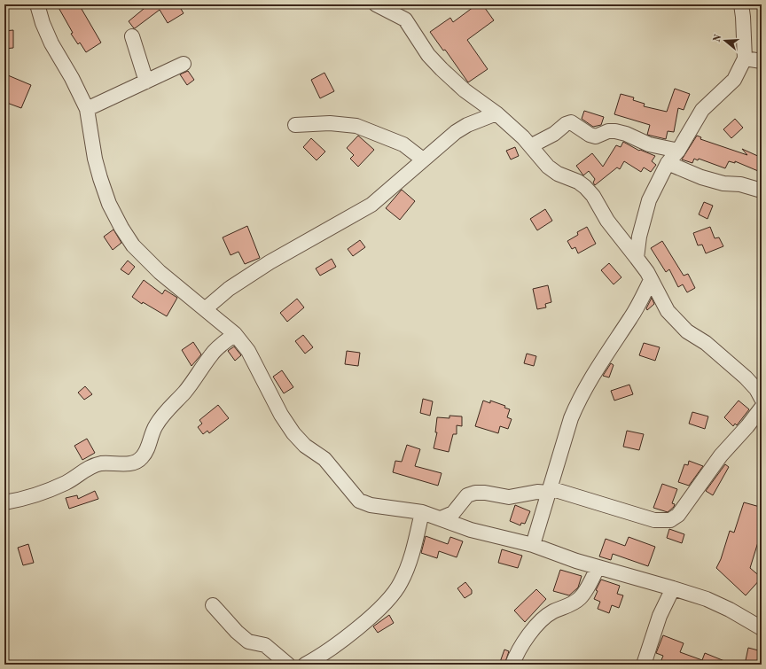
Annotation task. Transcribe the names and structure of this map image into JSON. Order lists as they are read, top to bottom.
{
  "north": "left"
}
